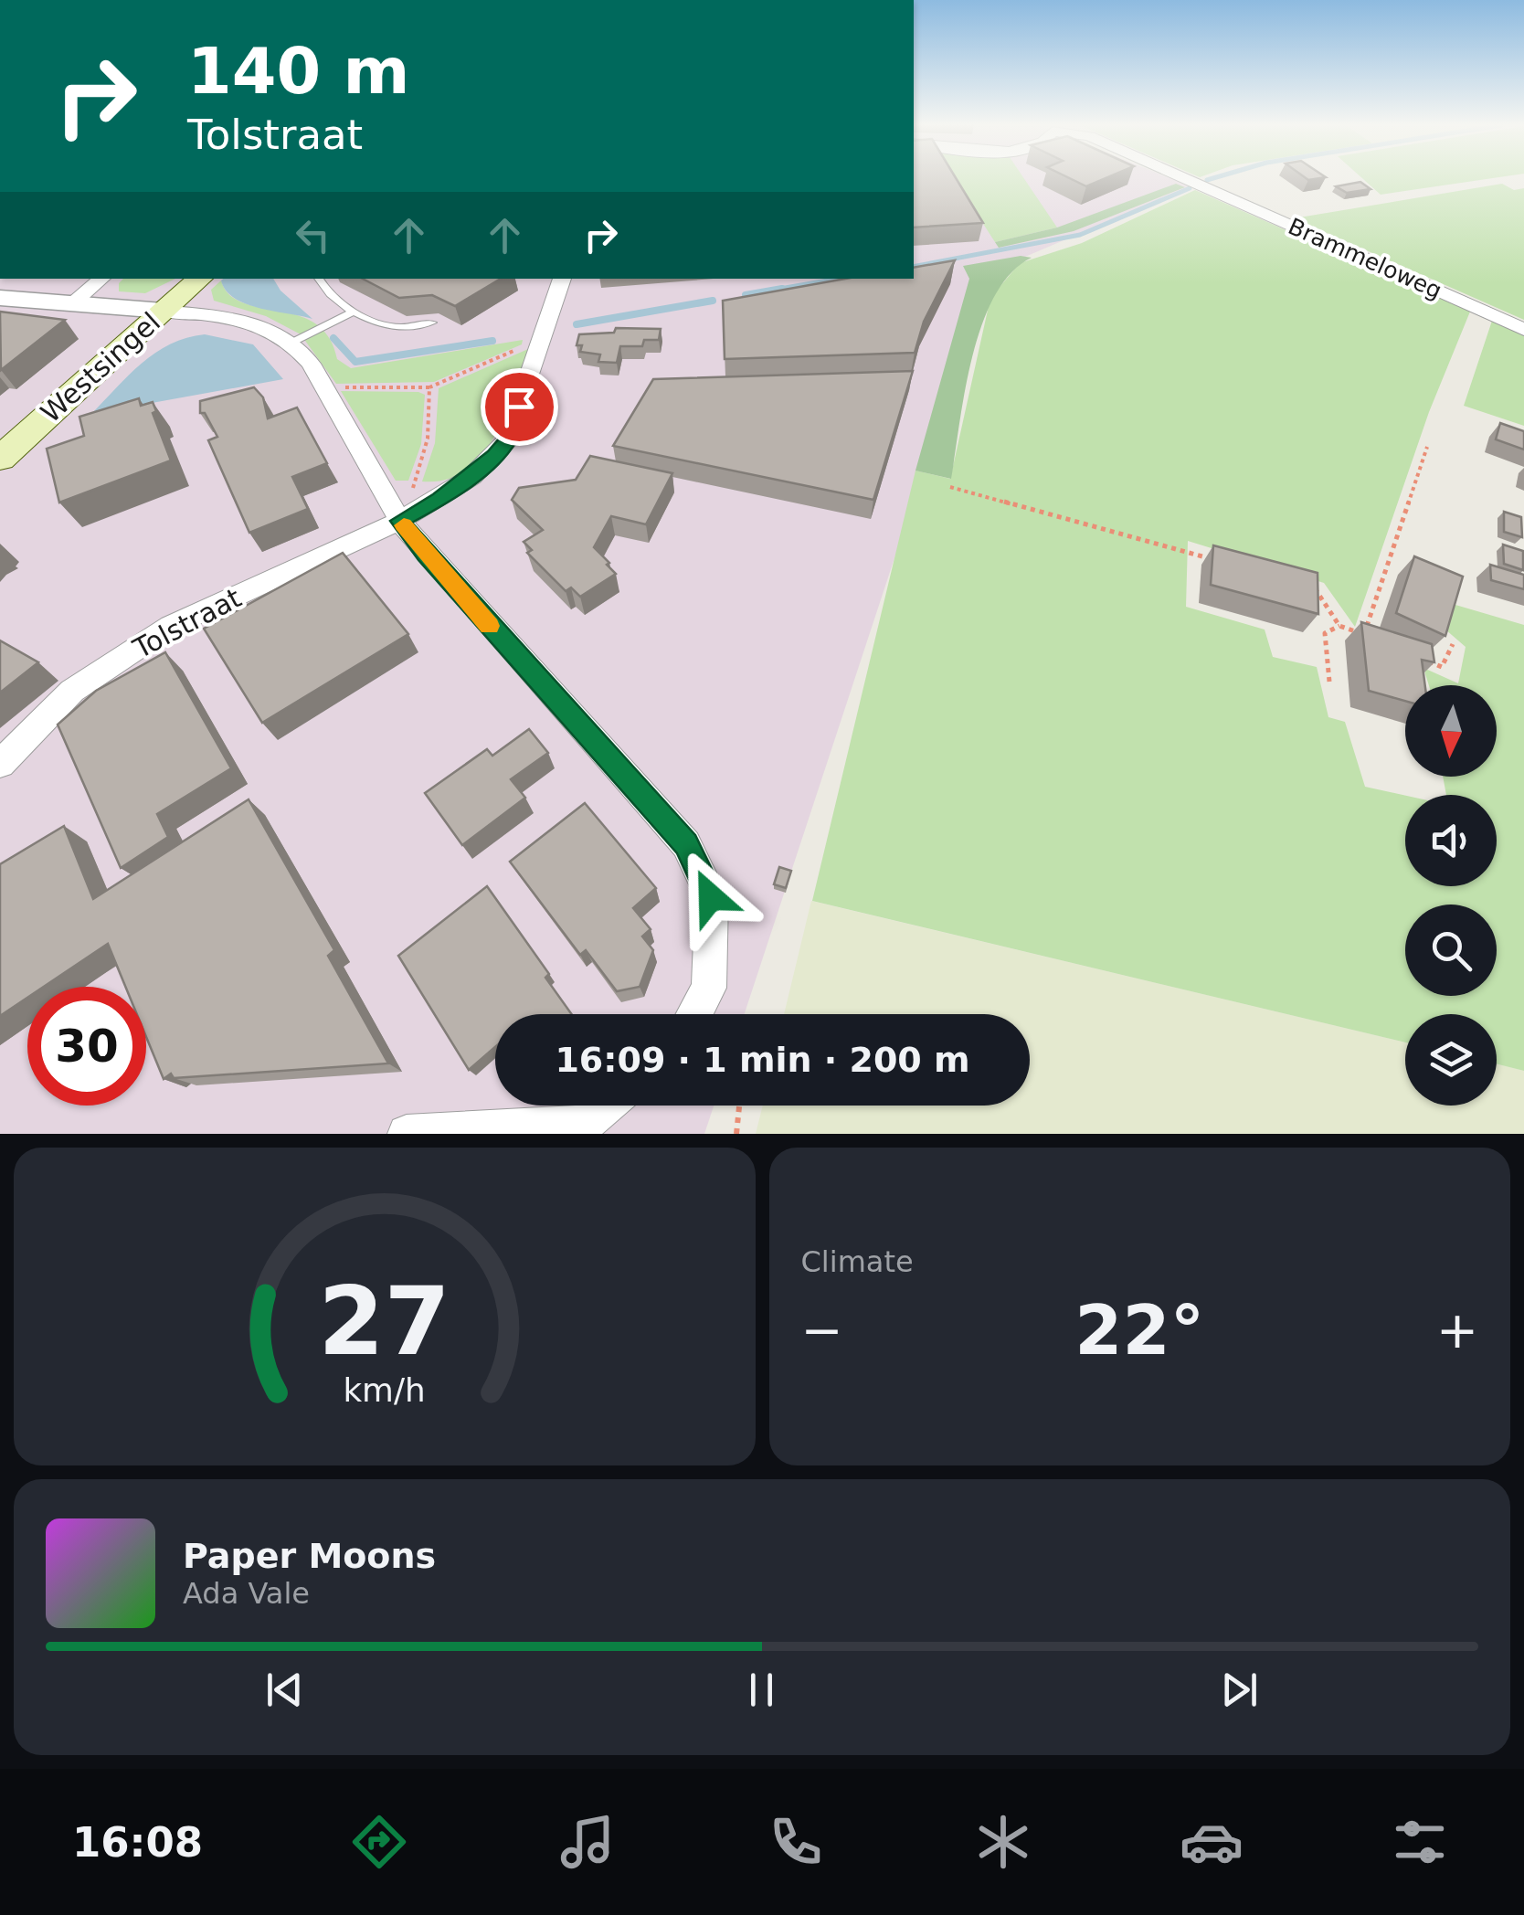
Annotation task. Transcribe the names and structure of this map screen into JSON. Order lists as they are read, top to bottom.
{
  "streets": {
    "main road": ["Westsingel"],
    "street": ["Brammeloweg", "Tolstraat"]
  },
  "north": "bottom",
  "page": {
    "turn": ["140 m", "Tolstraat"],
    "limit": "30",
    "trip": "16:09 · 1 min · 200 m",
    "tile": "Climate",
    "heat": ["−", "22°", "+"],
    "song": ["Paper Moons", "Ada Vale"],
    "tabs": "16:08",
    "gauge": ["27", "km/h"]
  }
}
